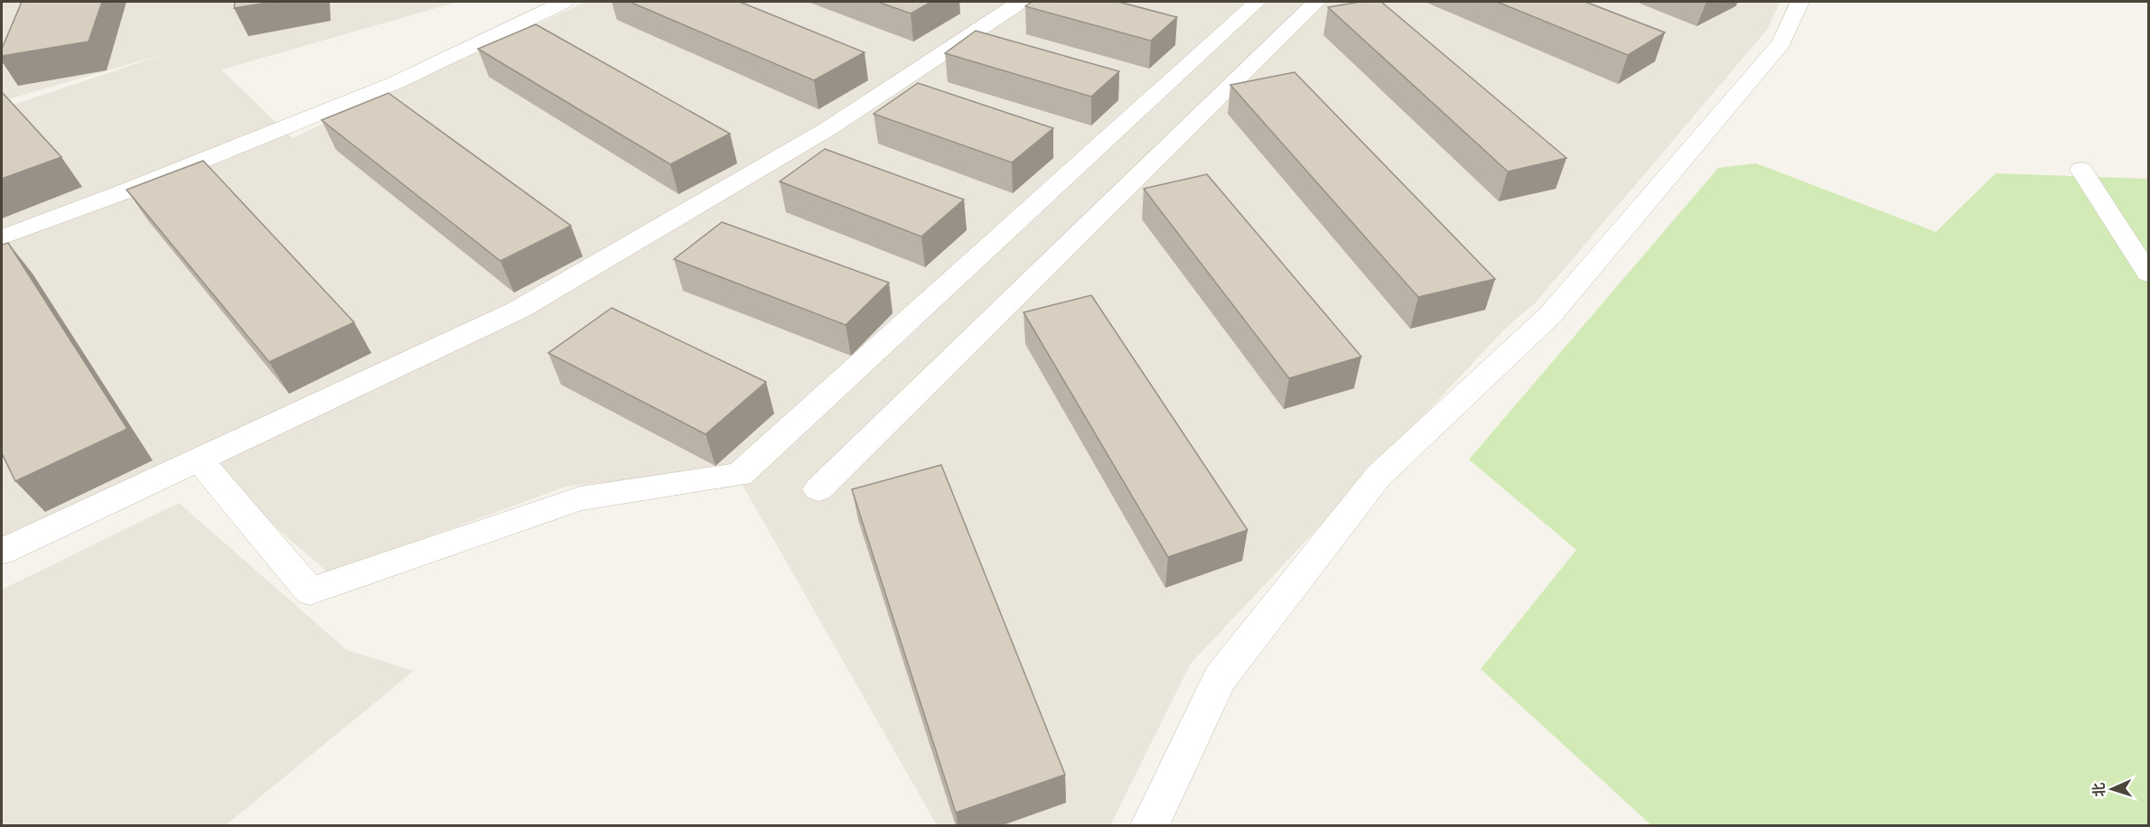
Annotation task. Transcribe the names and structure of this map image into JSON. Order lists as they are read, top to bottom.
{
  "north": "left"
}
